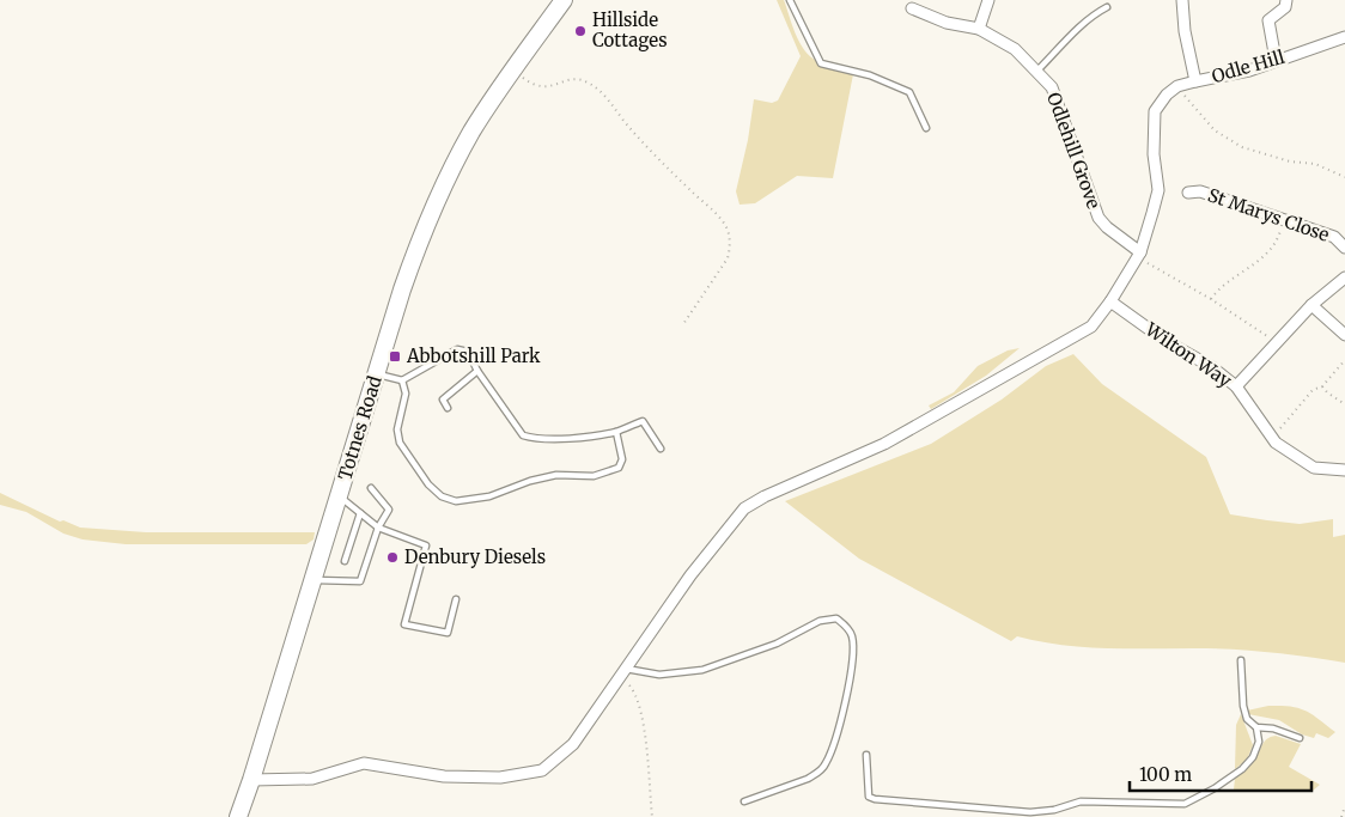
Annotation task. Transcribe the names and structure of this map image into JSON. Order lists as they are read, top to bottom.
{
  "streets": {
    "main road": ["Totnes Road"],
    "street": [
      "Odle Hill",
      "Odlehill Grove",
      "St Marys Close",
      "Wilton Way"
    ]
  },
  "places": {
    "other": ["Hillside Cottages", "Denbury Diesels"],
    "transit": ["Abbotshill Park"]
  },
  "scale_bar": "100 m"
}
